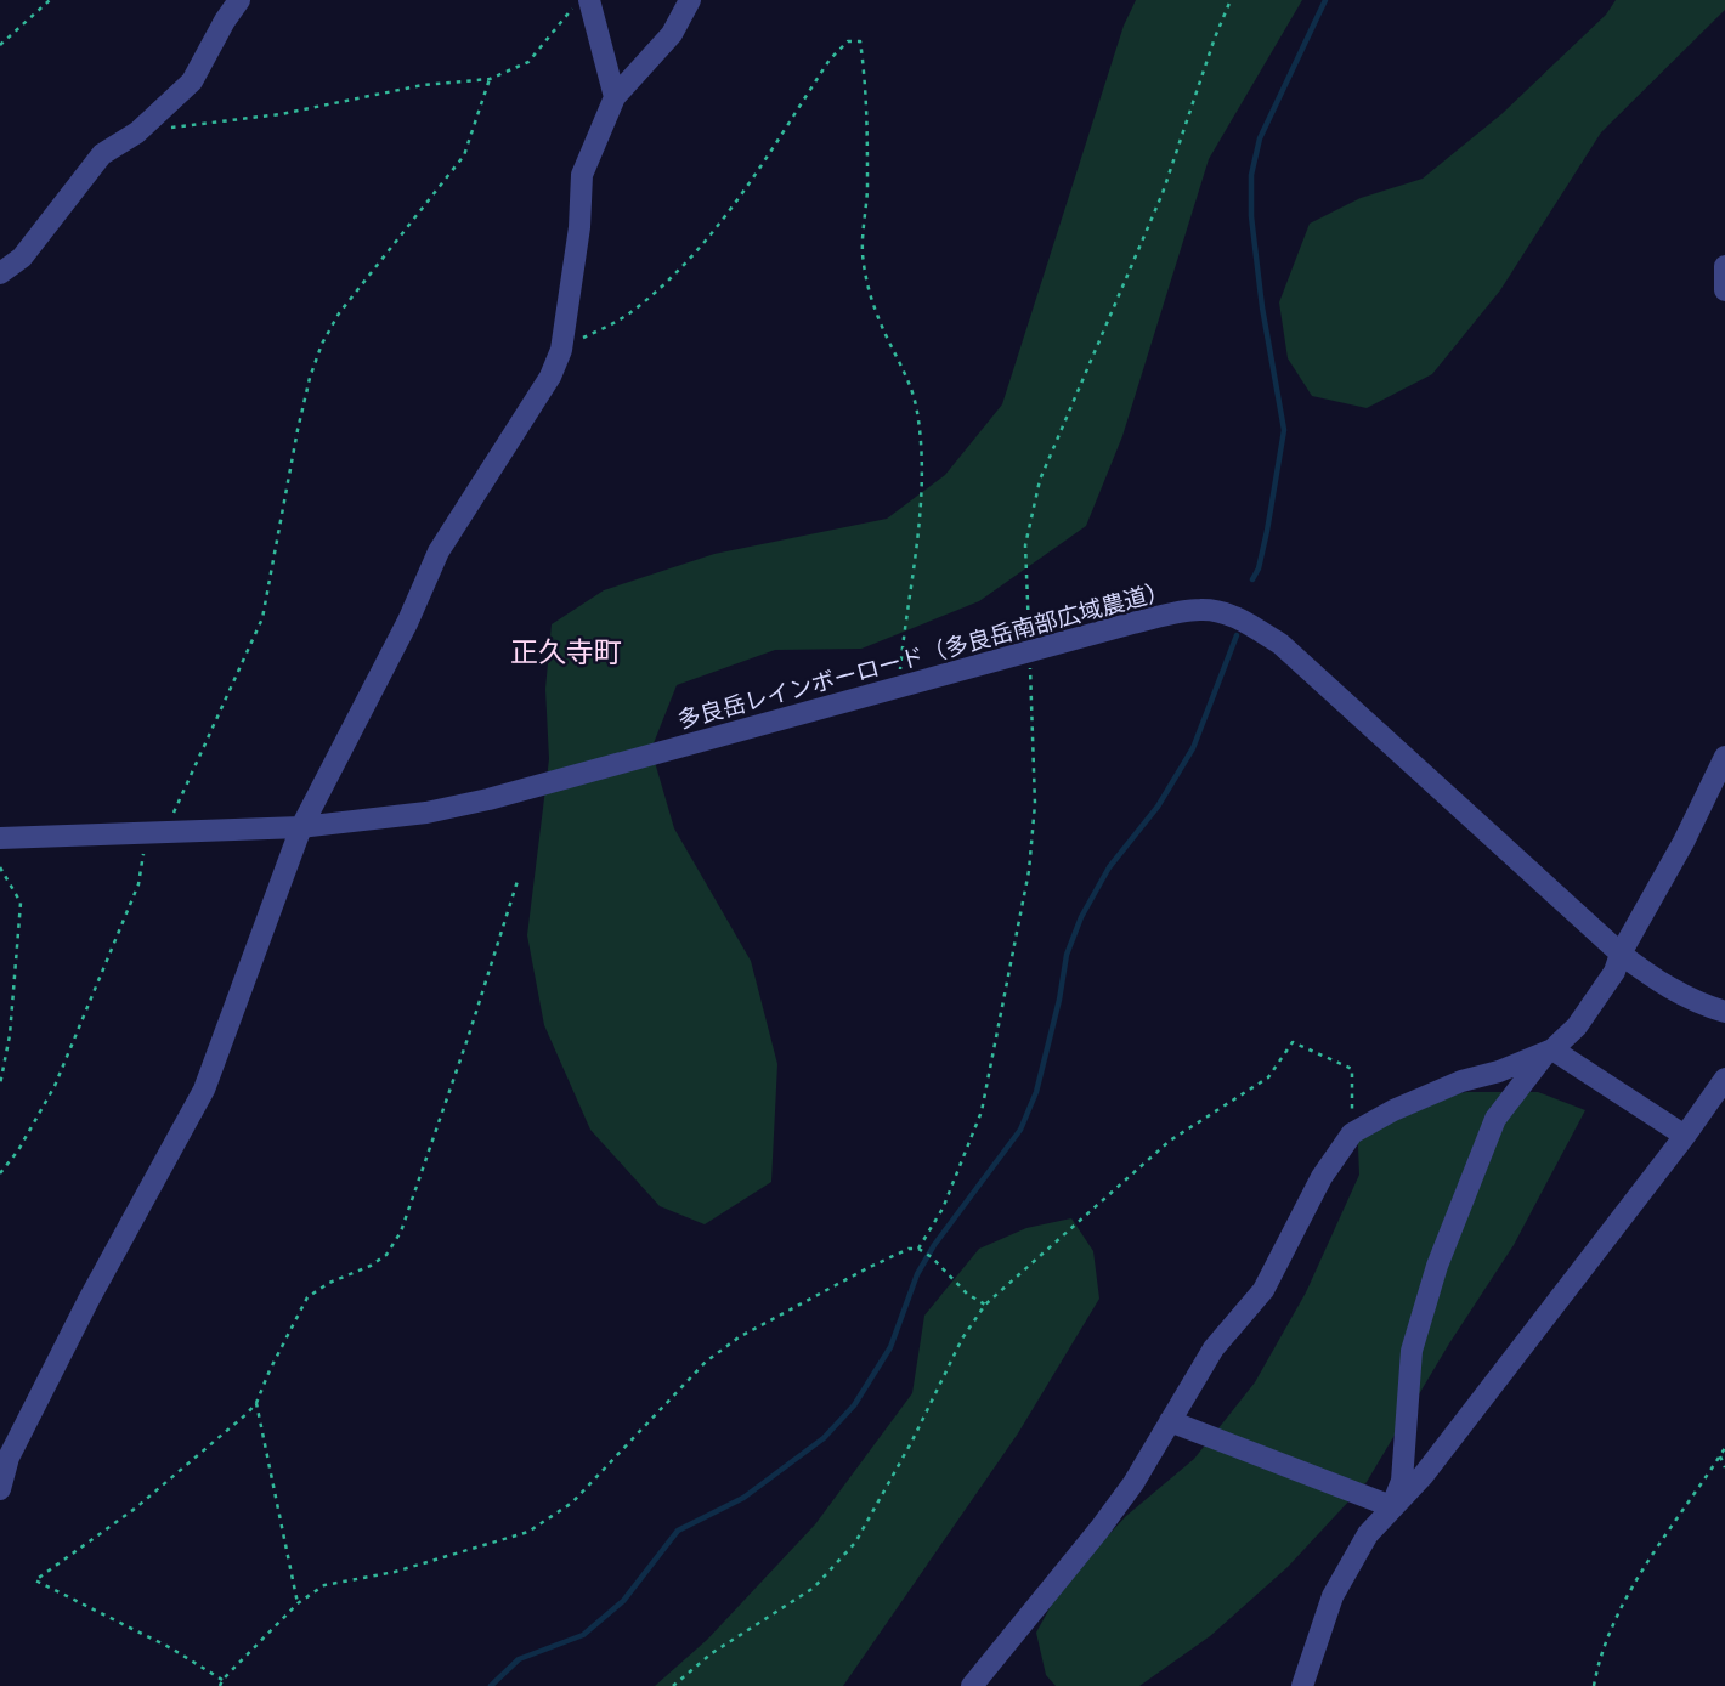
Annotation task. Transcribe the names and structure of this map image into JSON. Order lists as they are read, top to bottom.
{
  "streets": {
    "street": ["多良岳レインボーロード（多良岳南部広域農道）"]
  },
  "districts": ["正久寺町"]
}
